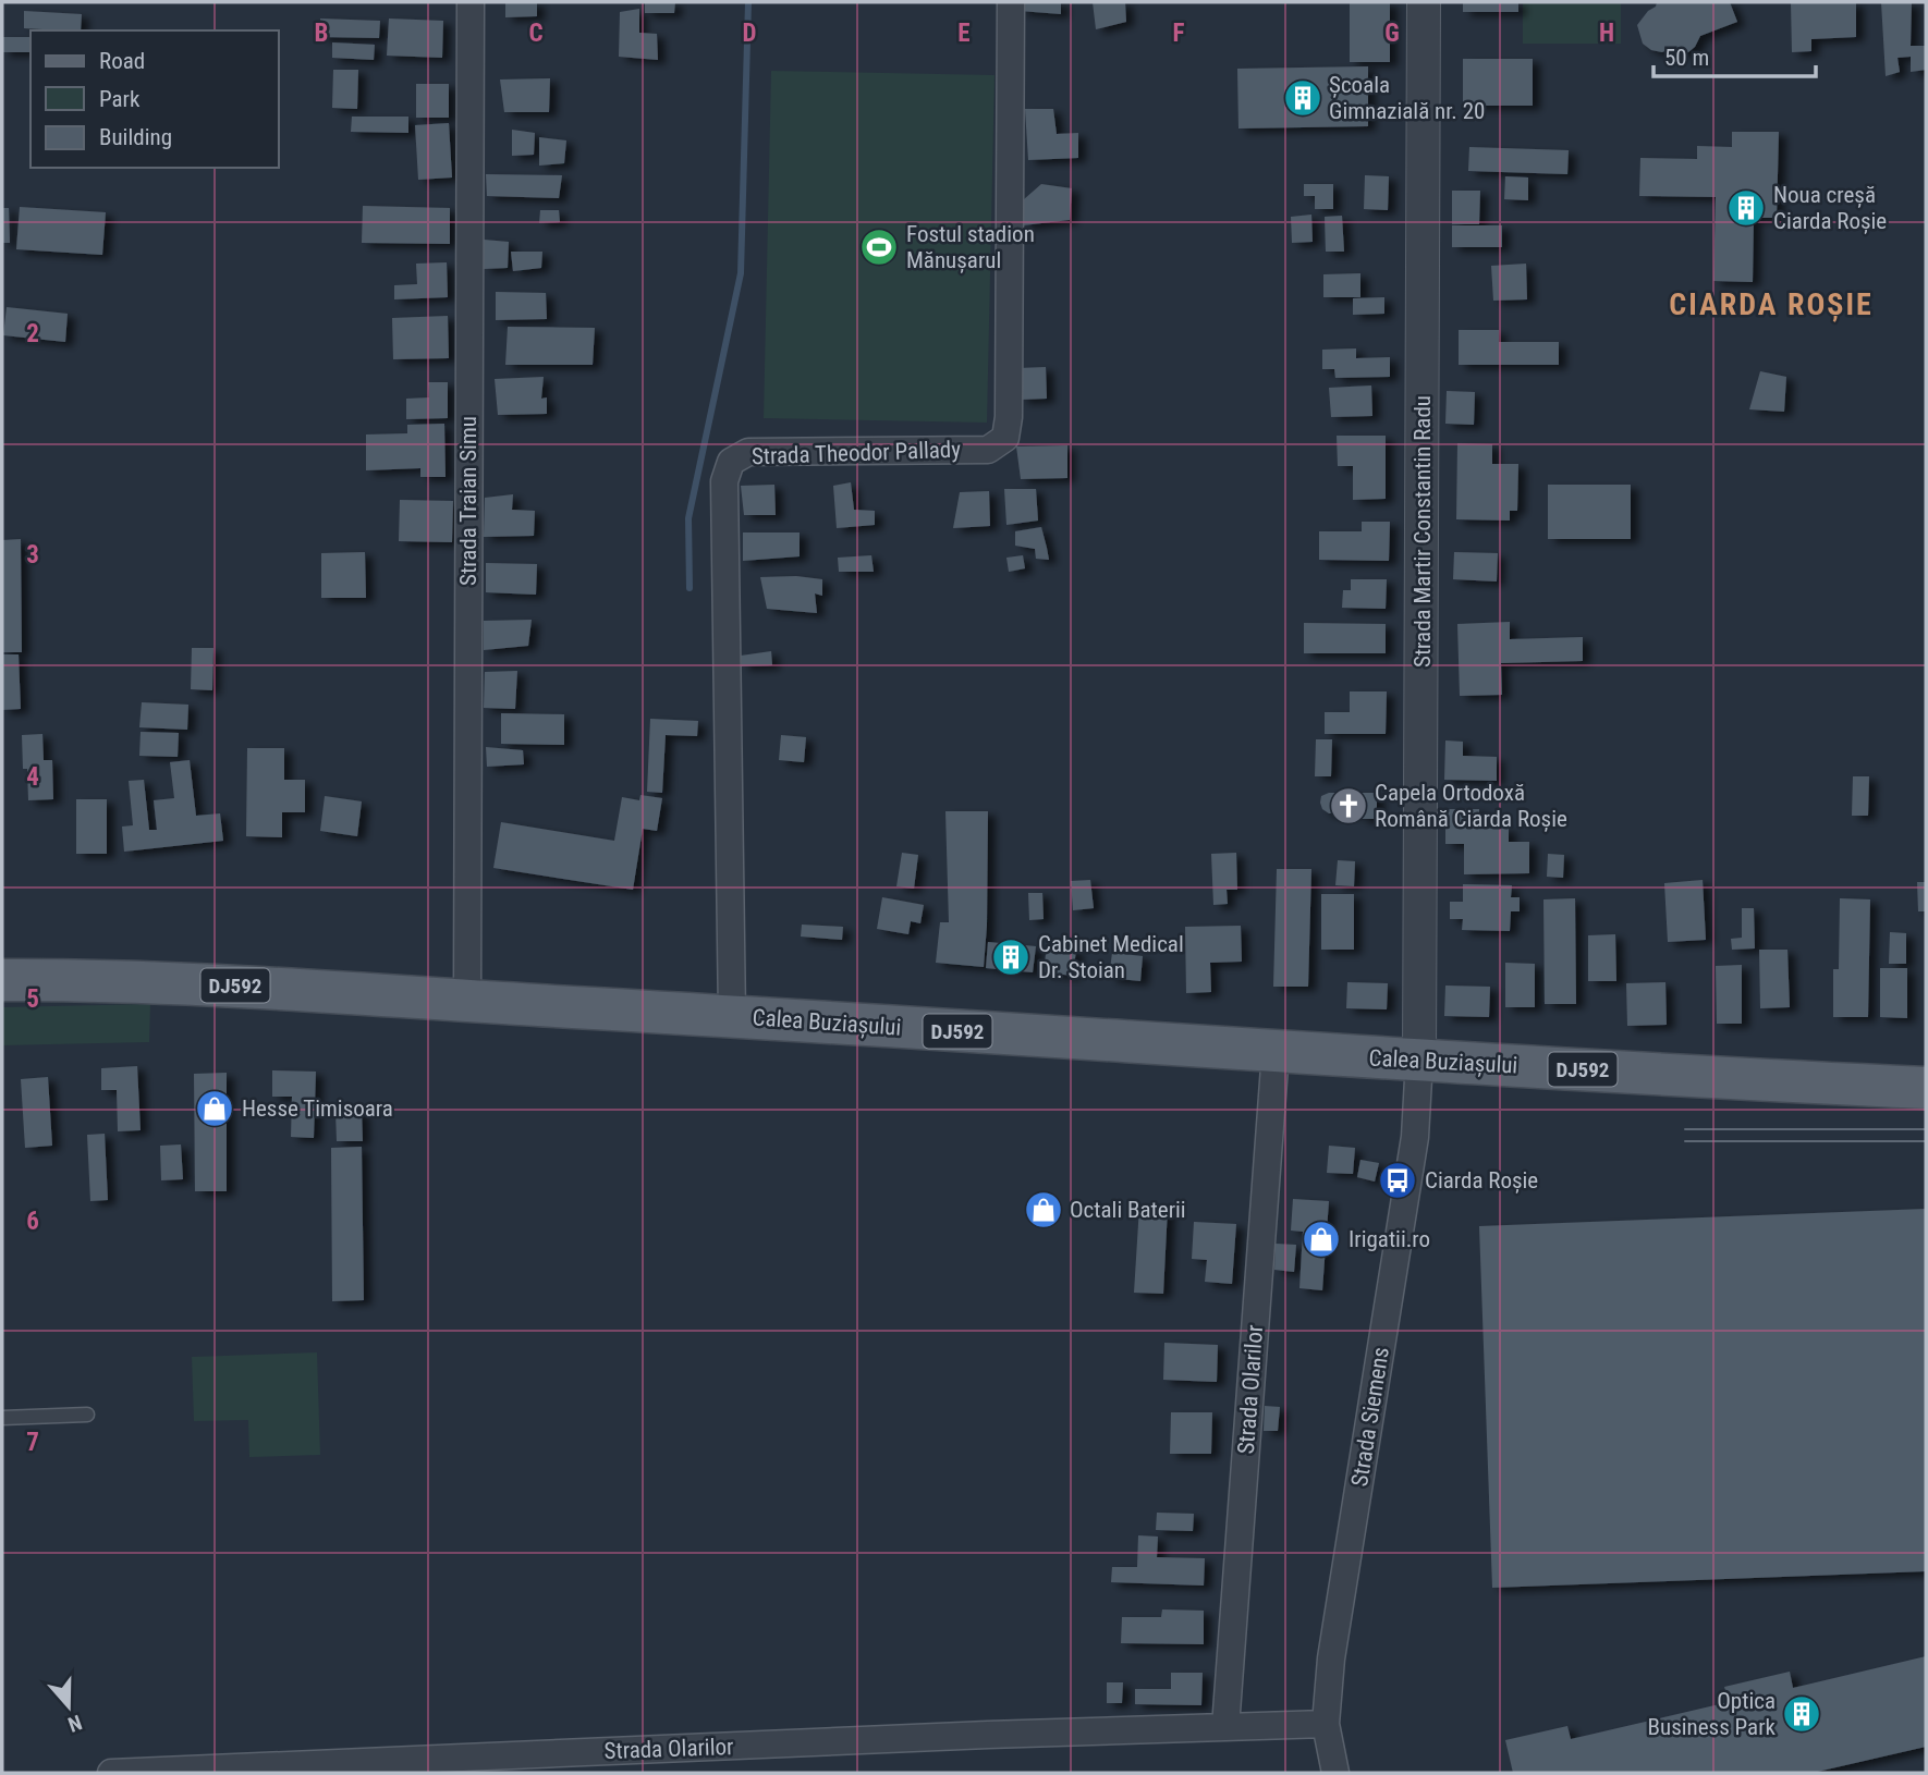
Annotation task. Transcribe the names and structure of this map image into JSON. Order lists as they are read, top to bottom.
{
  "streets": {
    "main road": ["DJ592", "Calea Buziașului"],
    "street": [
      "Strada Theodor Pallady",
      "Strada Traian Simu",
      "Strada Martir Constantin Radu",
      "Strada Olarilor",
      "Strada Siemens"
    ]
  },
  "crossings": [
    ["Strada Theodor Pallady", "Calea Buziașului"],
    ["Strada Traian Simu", "Calea Buziașului"],
    ["Strada Martir Constantin Radu", "Calea Buziașului"],
    ["Strada Martir Constantin Radu", "Strada Siemens"],
    ["Calea Buziașului", "Strada Olarilor"],
    ["Calea Buziașului", "Strada Siemens"],
    ["Strada Olarilor", "Strada Siemens"]
  ],
  "districts": ["CIARDA ROȘIE"],
  "places": {
    "building": [
      "Școala Gimnazială nr. 20",
      "Noua creșă Ciarda Roșie",
      "Cabinet Medical Dr. Stoian",
      "Optica Business Park"
    ],
    "sports": ["Fostul stadion Mănușarul"],
    "church": ["Capela Ortodoxă Română Ciarda Roșie"],
    "shop": ["Hesse Timisoara", "Octali Baterii", "Irigatii.ro"],
    "bus stop": ["Ciarda Roșie"]
  },
  "legend": ["Road", "Park", "Building"],
  "scale_bar": "50 m",
  "north": "bottom",
  "grid": {
    "columns": [
      "B",
      "C",
      "D",
      "E",
      "F",
      "G",
      "H"
    ],
    "rows": [
      "2",
      "3",
      "4",
      "5",
      "6",
      "7"
    ]
  }
}
